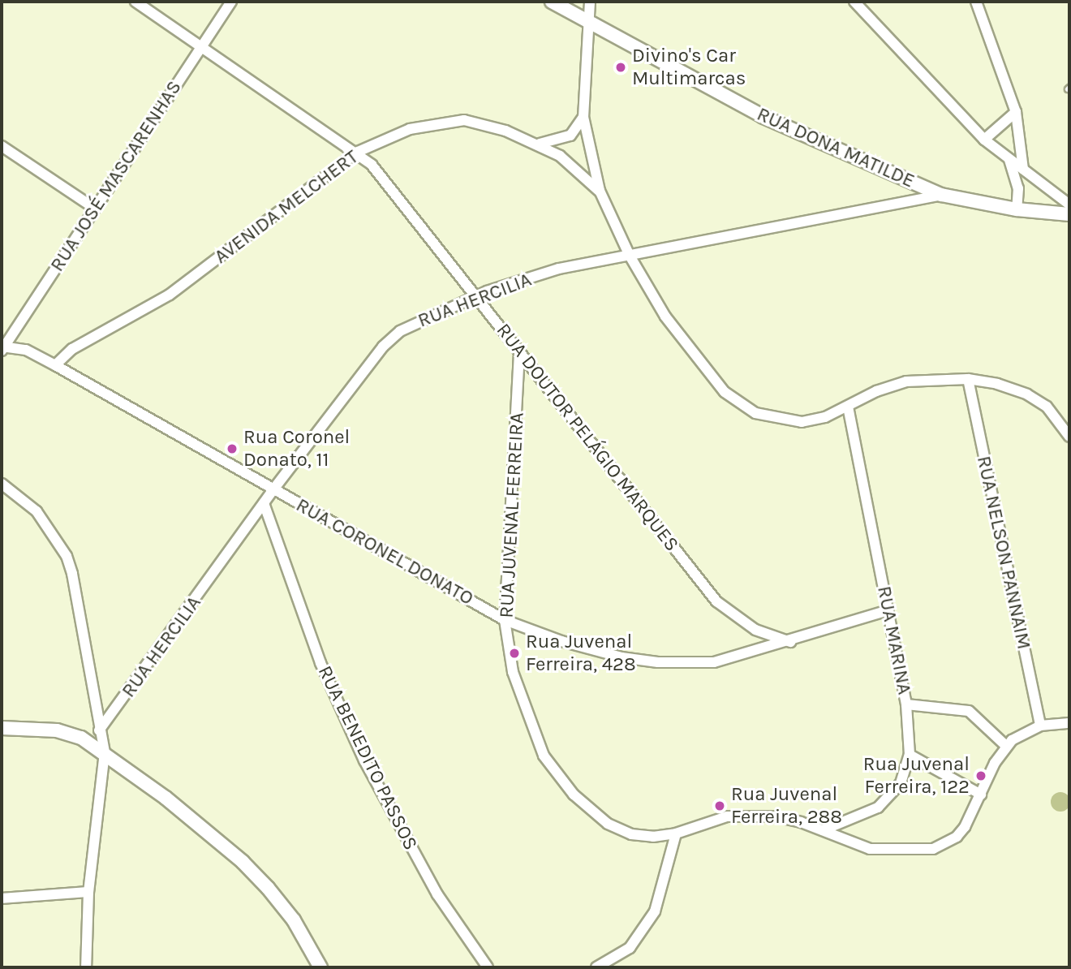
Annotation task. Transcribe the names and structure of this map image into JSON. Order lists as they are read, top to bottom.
{
  "streets": {
    "street": [
      "RUA DONA MATILDE",
      "RUA JOSÉ MASCARENHAS",
      "AVENIDA MELCHERT",
      "RUA HERCILIA",
      "RUA DOUTOR PELÁGIO MARQUES",
      "RUA JUVENAL FERREIRA",
      "RUA CORONEL DONATO",
      "RUA NELSON PANNAIM",
      "RUA MARINA",
      "RUA BENEDITO PASSOS"
    ]
  },
  "crossings": [
    ["RUA DONA MATILDE", "RUA HERCILIA"],
    ["RUA JOSÉ MASCARENHAS", "RUA DOUTOR PELÁGIO MARQUES"],
    ["RUA JOSÉ MASCARENHAS", "RUA CORONEL DONATO"],
    ["AVENIDA MELCHERT", "RUA DOUTOR PELÁGIO MARQUES"],
    ["AVENIDA MELCHERT", "RUA CORONEL DONATO"],
    ["RUA HERCILIA", "RUA DOUTOR PELÁGIO MARQUES"],
    ["RUA HERCILIA", "RUA CORONEL DONATO"],
    ["RUA HERCILIA", "RUA BENEDITO PASSOS"],
    ["RUA DOUTOR PELÁGIO MARQUES", "RUA JUVENAL FERREIRA"],
    ["RUA DOUTOR PELÁGIO MARQUES", "RUA CORONEL DONATO"],
    ["RUA JUVENAL FERREIRA", "RUA CORONEL DONATO"],
    ["RUA JUVENAL FERREIRA", "RUA MARINA"],
    ["RUA CORONEL DONATO", "RUA MARINA"]
  ],
  "places": [
    "Divino's Car Multimarcas",
    "Rua Coronel Donato, 11",
    "Rua Juvenal Ferreira, 428",
    "Rua Juvenal Ferreira, 122",
    "Rua Juvenal Ferreira, 288"
  ]
}
